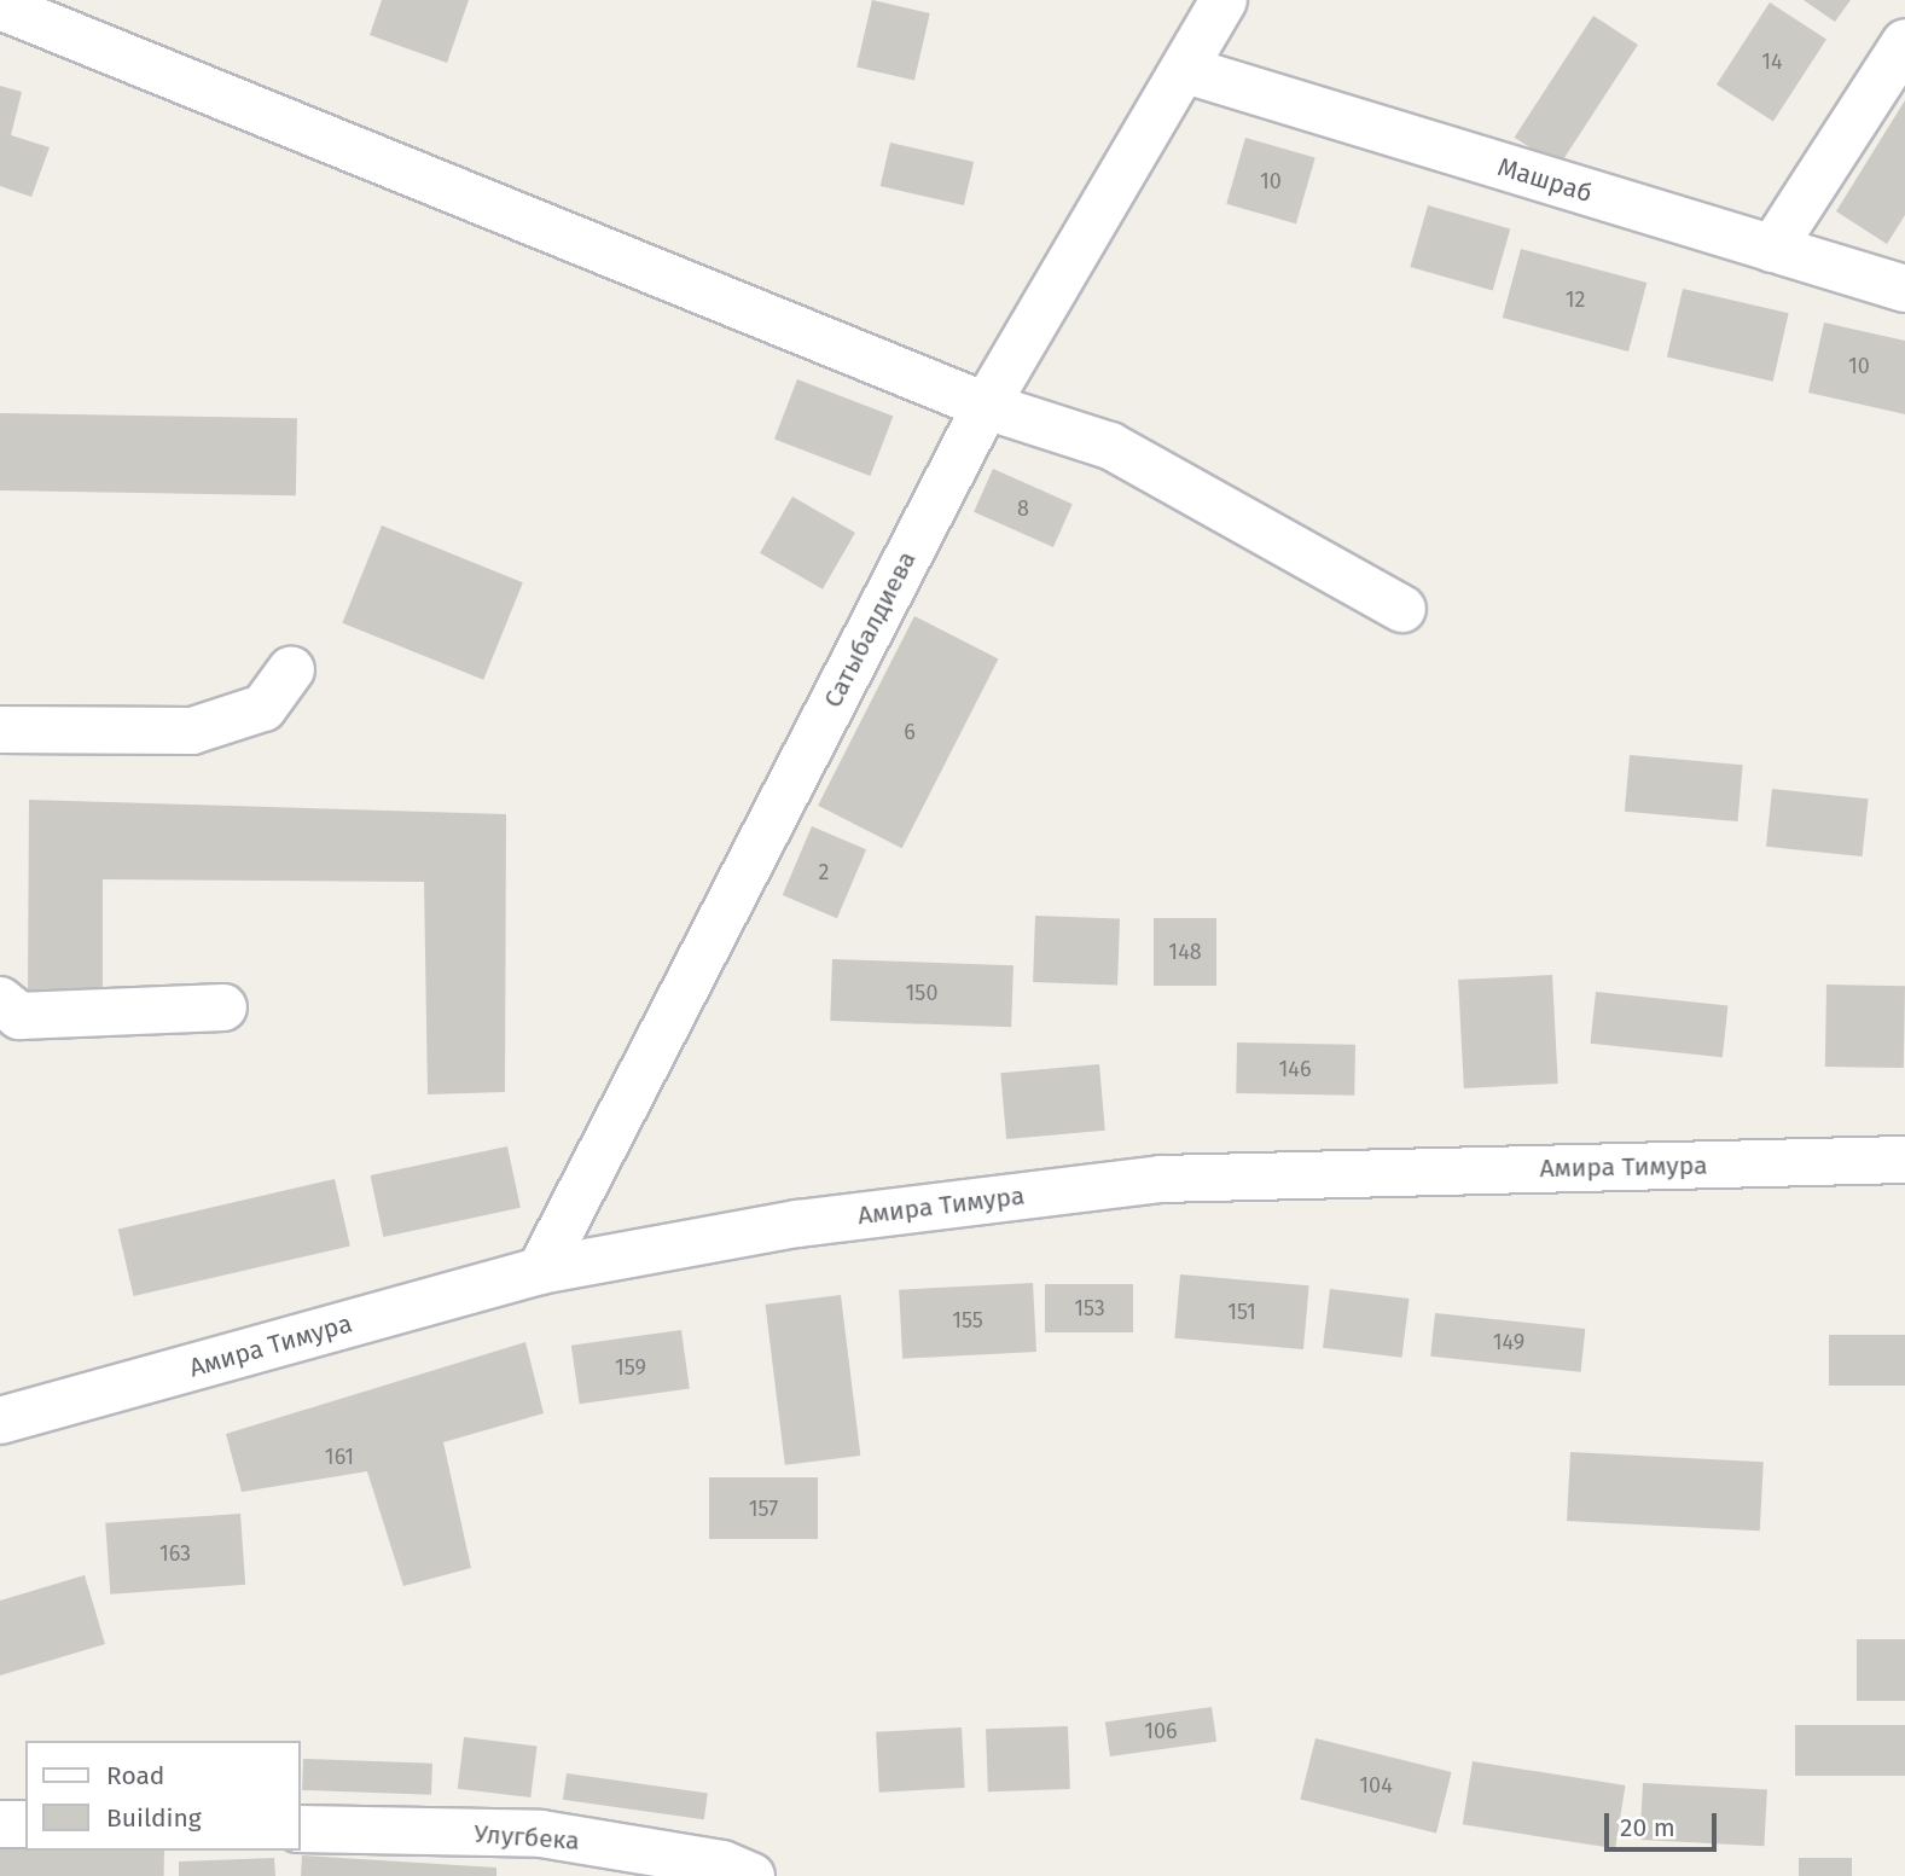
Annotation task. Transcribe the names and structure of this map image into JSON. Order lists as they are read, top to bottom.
{
  "streets": {
    "street": [
      "Машраб",
      "Сатыбалдиева",
      "Амира Тимура",
      "Улугбека"
    ]
  },
  "crossings": [
    ["Машраб", "Сатыбалдиева"],
    ["Сатыбалдиева", "Амира Тимура"]
  ],
  "house_numbers": [
    "14",
    "10",
    "12",
    "10",
    "8",
    "6",
    "2",
    "148",
    "150",
    "146",
    "153",
    "151",
    "155",
    "149",
    "159",
    "161",
    "157",
    "163",
    "106",
    "104"
  ],
  "legend": ["Road", "Building"],
  "scale_bar": "20 m"
}
